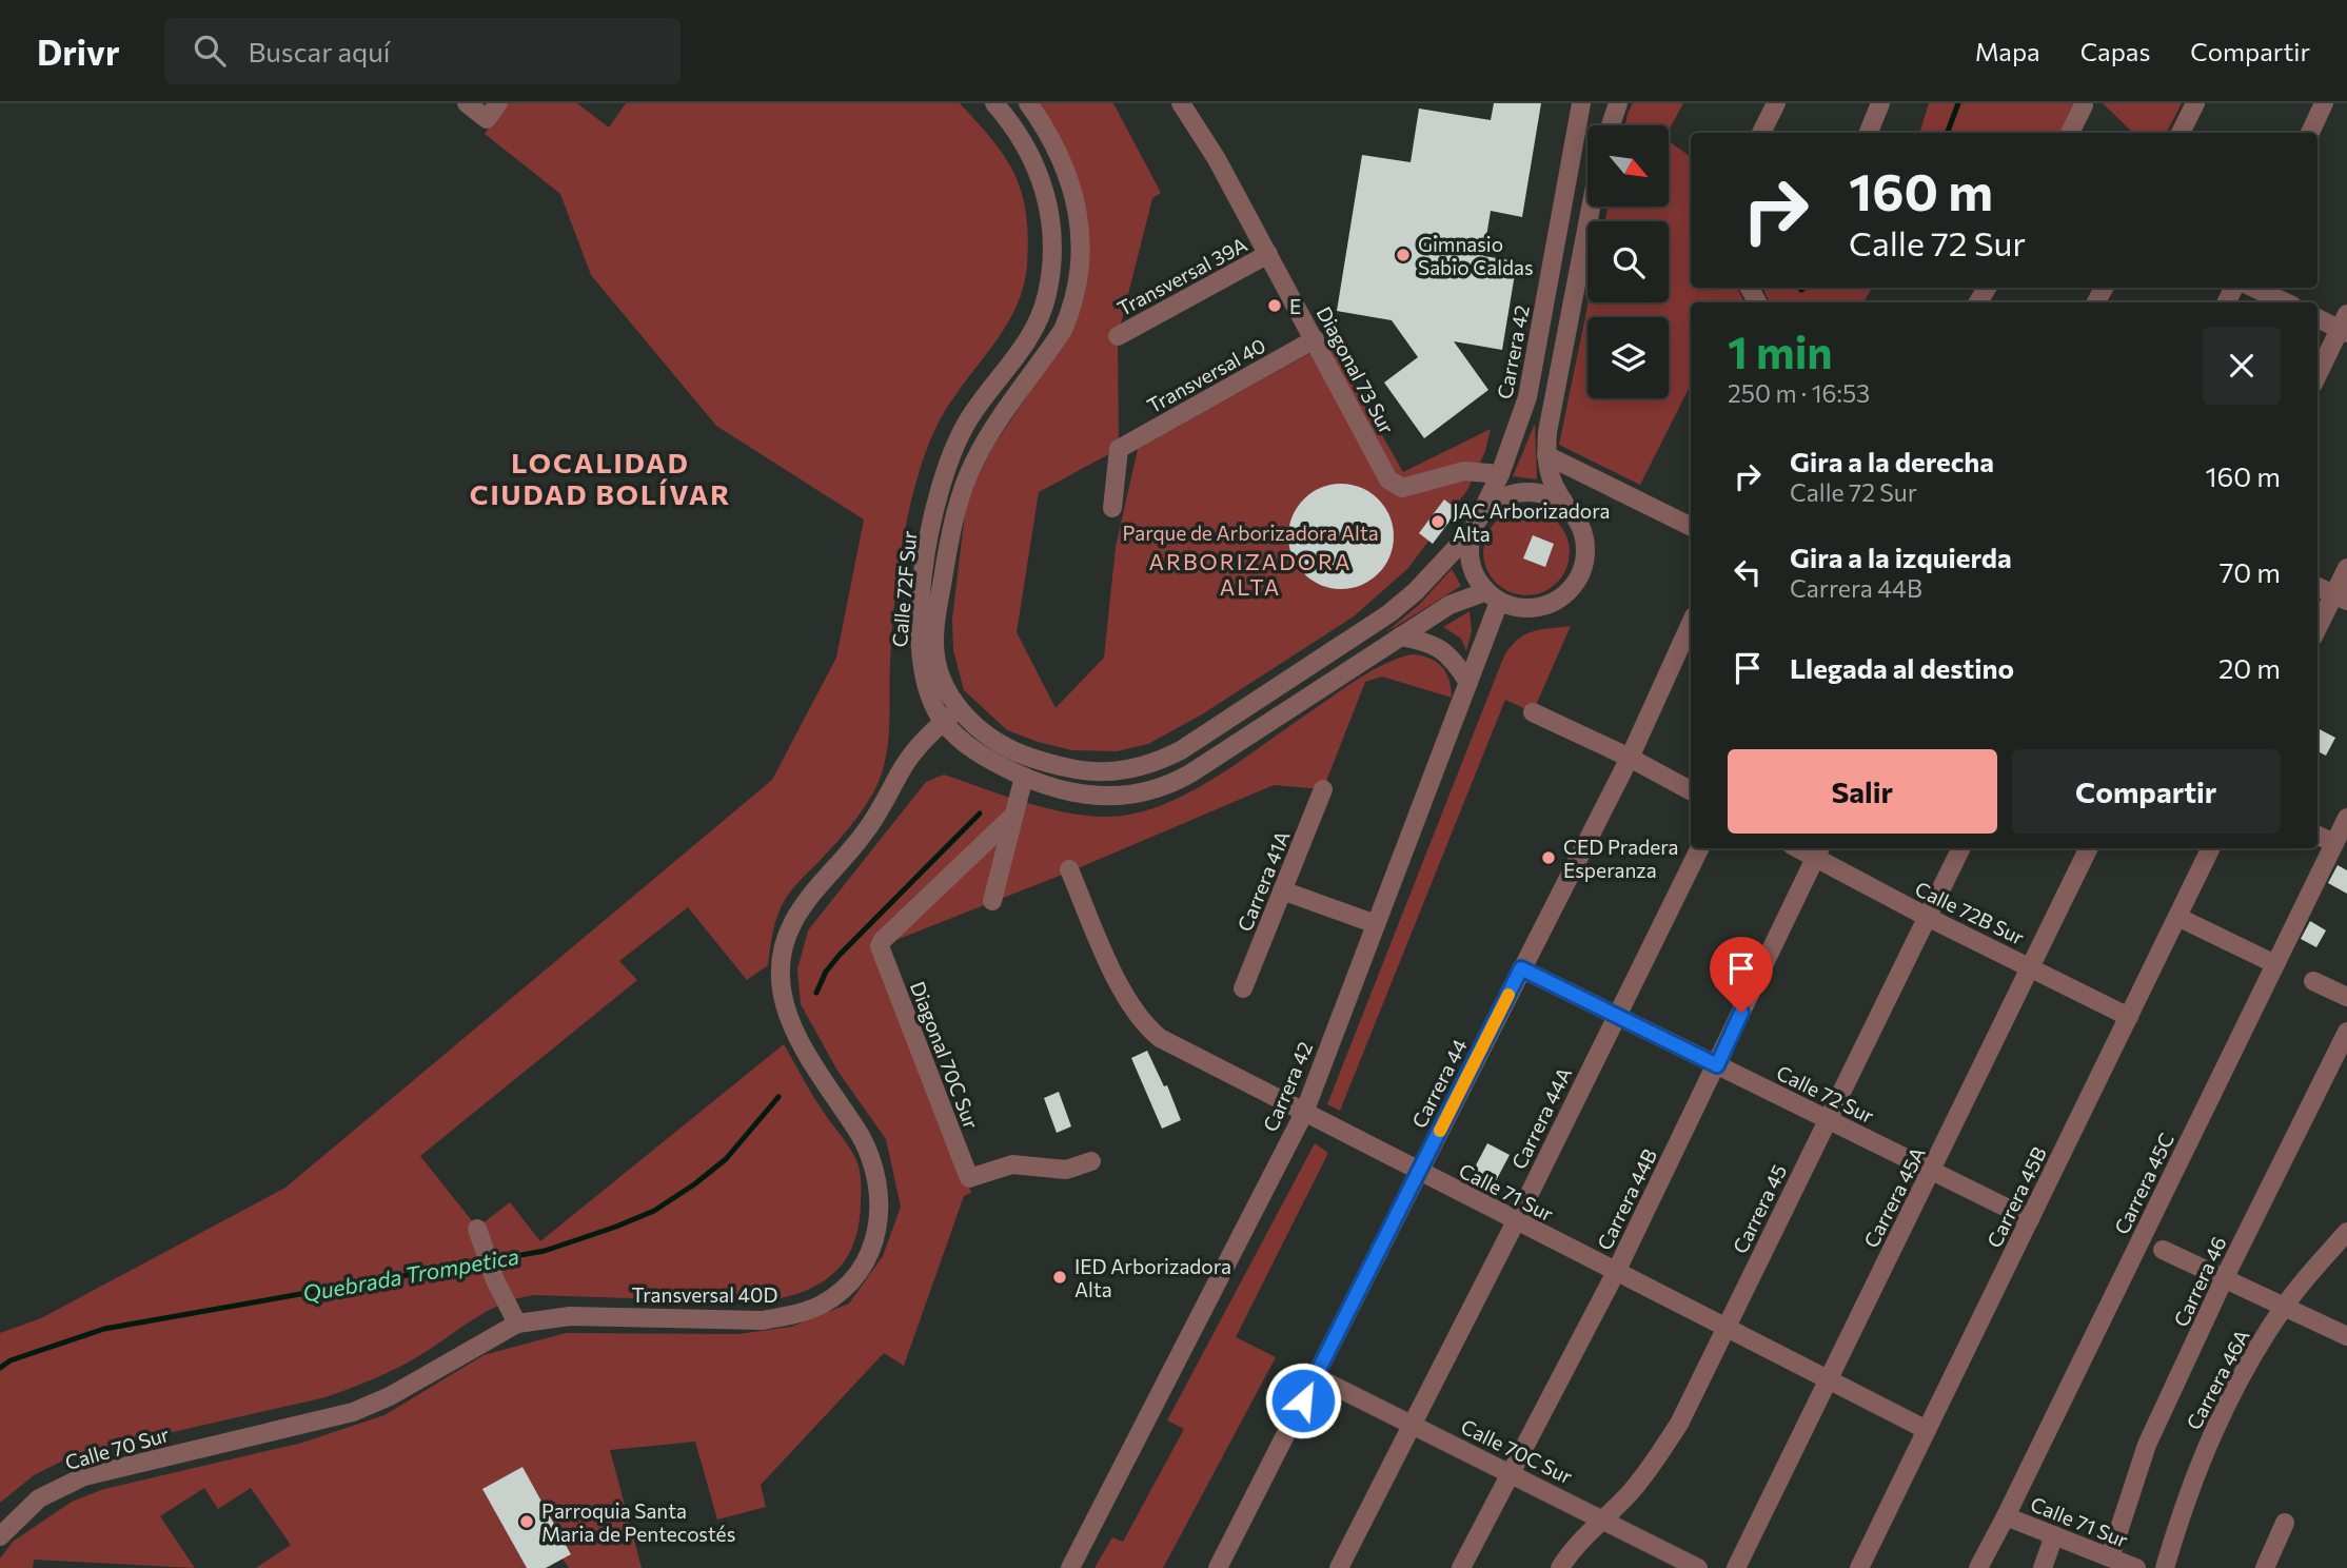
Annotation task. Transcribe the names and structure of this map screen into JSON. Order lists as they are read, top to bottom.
{
  "streets": {
    "street": [
      "Transversal 39A",
      "Carrera 42",
      "Diagonal 73 Sur",
      "Transversal 40",
      "Calle 72F Sur",
      "Carrera 41A",
      "Calle 72B Sur",
      "Diagonal 70C Sur",
      "Carrera 44",
      "Calle 72 Sur",
      "Carrera 44A",
      "Carrera 45C",
      "Calle 71 Sur",
      "Carrera 45A",
      "Carrera 45B",
      "Carrera 44B",
      "Carrera 45",
      "Carrera 46",
      "Transversal 40D",
      "Carrera 46A",
      "Calle 70 Sur",
      "Calle 70C Sur"
    ]
  },
  "crossings": [
    ["Transversal 39A", "Diagonal 73 Sur"],
    ["Carrera 42", "Diagonal 73 Sur"],
    ["Carrera 42", "Calle 72F Sur"],
    ["Carrera 42", "Calle 71 Sur"],
    ["Diagonal 73 Sur", "Transversal 40"],
    ["Calle 72F Sur", "Transversal 40D"],
    ["Calle 72B Sur", "Carrera 45A"],
    ["Calle 72B Sur", "Carrera 45B"],
    ["Calle 72B Sur", "Carrera 44B"],
    ["Calle 72B Sur", "Carrera 45"],
    ["Carrera 44", "Calle 72 Sur"],
    ["Carrera 44", "Calle 71 Sur"],
    ["Carrera 44", "Calle 70C Sur"],
    ["Calle 72 Sur", "Carrera 44A"],
    ["Calle 72 Sur", "Carrera 45A"],
    ["Calle 72 Sur", "Carrera 45B"],
    ["Calle 72 Sur", "Carrera 44B"],
    ["Calle 72 Sur", "Carrera 45"],
    ["Carrera 44A", "Calle 71 Sur"],
    ["Carrera 44A", "Calle 70C Sur"],
    ["Carrera 45C", "Calle 71 Sur"],
    ["Calle 71 Sur", "Carrera 45A"],
    ["Calle 71 Sur", "Carrera 45B"],
    ["Calle 71 Sur", "Carrera 44B"],
    ["Calle 71 Sur", "Carrera 45"],
    ["Calle 71 Sur", "Carrera 46"],
    ["Carrera 44B", "Calle 70C Sur"],
    ["Carrera 45", "Calle 70C Sur"],
    ["Transversal 40D", "Calle 70 Sur"]
  ],
  "districts": ["LOCALIDAD CIUDAD BOLÍVAR", "ARBORIZADORA ALTA"],
  "water": ["Quebrada Trompetica"],
  "parks": ["Parque de Arborizadora Alta"],
  "places": [
    "Gimnasio Sabio Caldas",
    "E",
    "JAC Arborizadora Alta",
    "CED Pradera Esperanza",
    "IED Arborizadora Alta",
    "Parroquia Santa Maria de Pentecostés"
  ],
  "north": "bottom right",
  "page": {
    "header": "Drivr",
    "search": "Buscar aquí",
    "nav": ["Mapa", "Capas", "Compartir"],
    "turn": ["160 m", "Calle 72 Sur"],
    "heading": ["1 min", "250 m · 16:53"],
    "list": [
      {
        "name": "Gira a la derecha",
        "note": "Calle 72 Sur",
        "value": "160 m"
      },
      {
        "name": "Gira a la izquierda",
        "note": "Carrera 44B",
        "value": "70 m"
      },
      {
        "name": "Llegada al destino",
        "value": "20 m"
      }
    ],
    "buttons": ["Salir", "Compartir"]
  }
}
